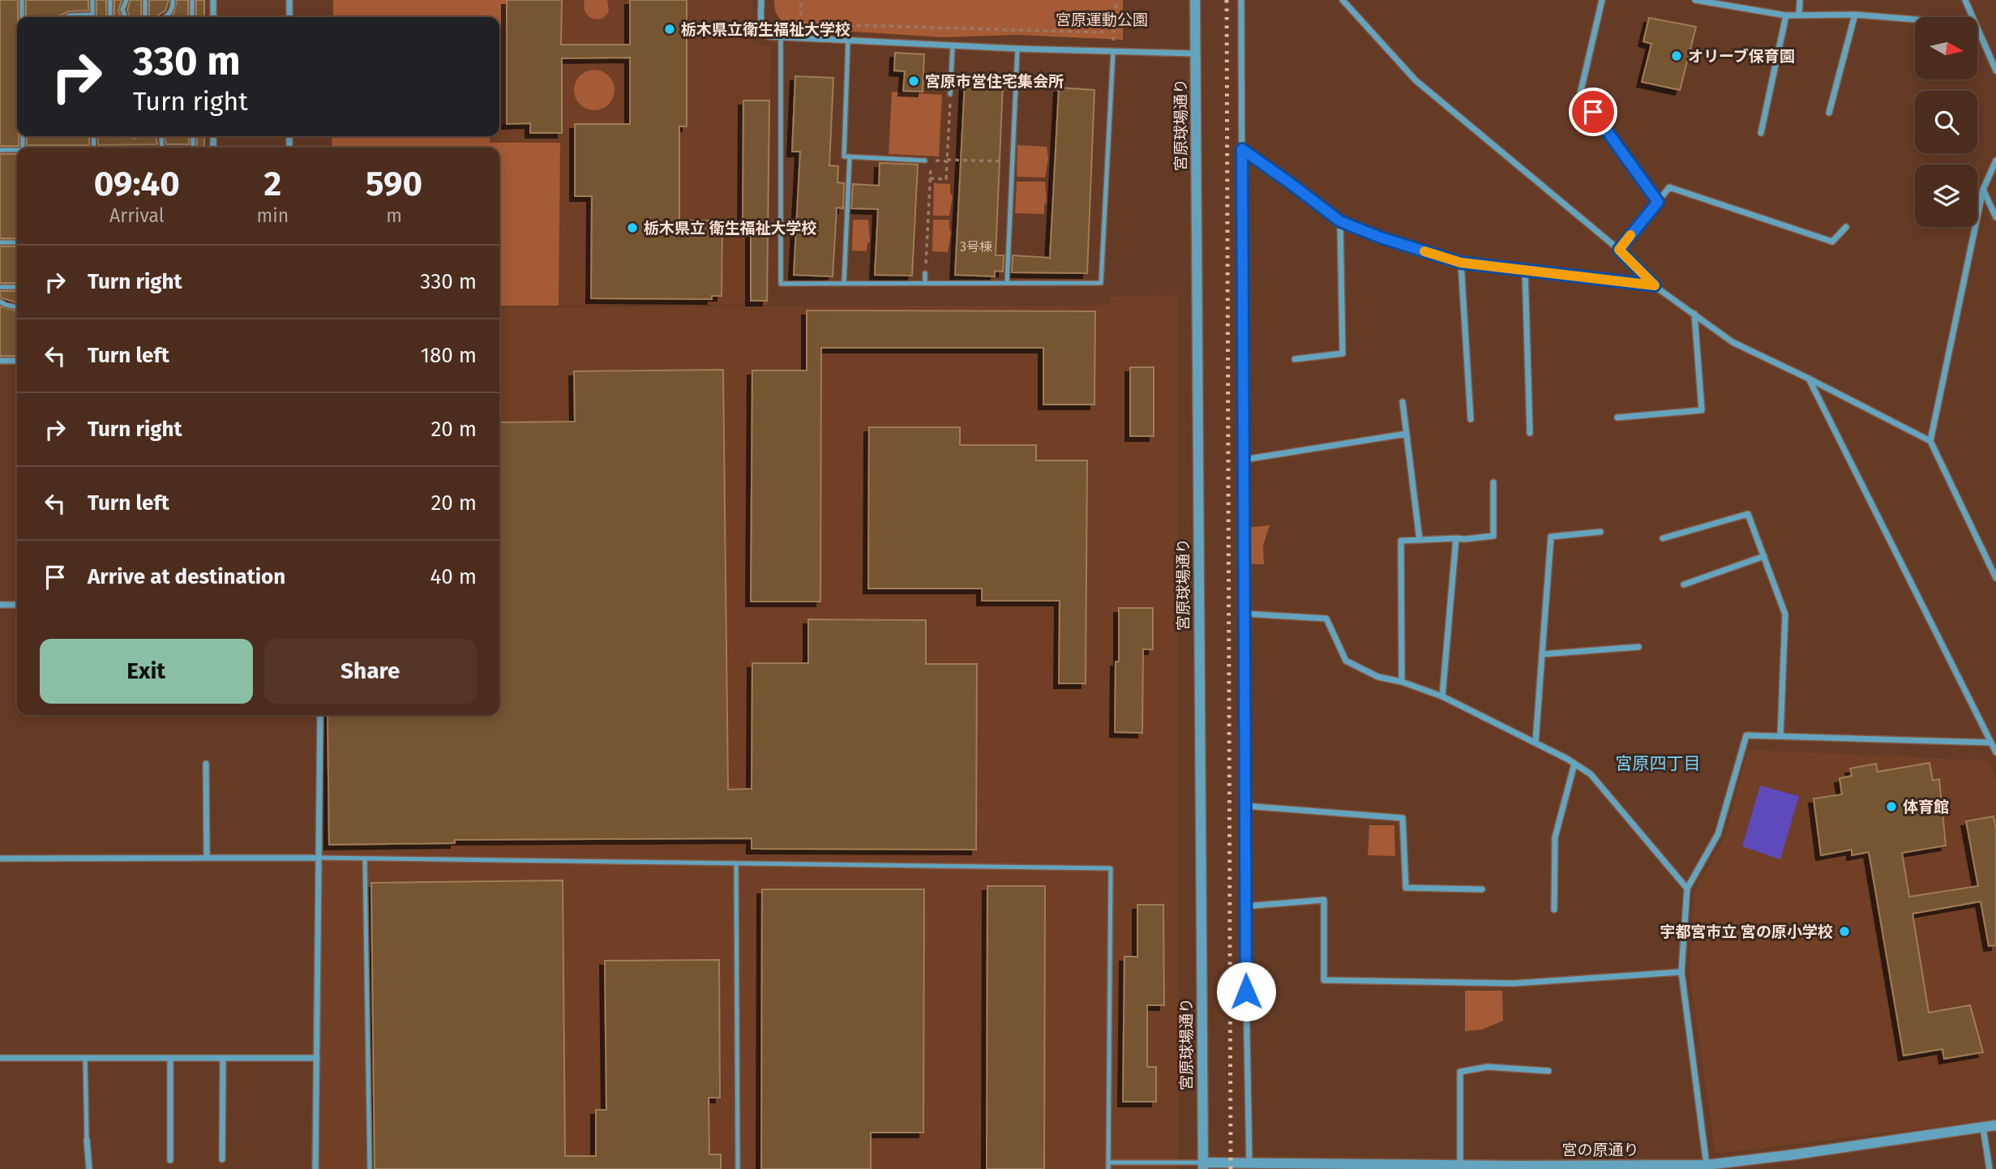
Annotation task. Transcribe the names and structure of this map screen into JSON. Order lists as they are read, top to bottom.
{
  "streets": {
    "street": ["宮原球場通り", "宮の原通り"]
  },
  "crossings": [
    ["宮原球場通り", "宮の原通り"]
  ],
  "districts": ["宮原四丁目"],
  "parks": ["宮原運動公園"],
  "places": [
    "栃木県立衛生福祉大学校",
    "オリーブ保育園",
    "宮原市営住宅集会所",
    "栃木県立 衛生福祉大学校",
    "体育館",
    "宇都宮市立 宮の原小学校"
  ],
  "house_numbers": ["3号棟"],
  "north": "right",
  "page": {
    "turn": ["330 m", "Turn right"],
    "eta": [
      "09:40",
      "Arrival",
      "2",
      "min",
      "590",
      "m"
    ],
    "list": [
      {
        "name": "Turn right",
        "value": "330 m"
      },
      {
        "name": "Turn left",
        "value": "180 m"
      },
      {
        "name": "Turn right",
        "value": "20 m"
      },
      {
        "name": "Turn left",
        "value": "20 m"
      },
      {
        "name": "Arrive at destination",
        "value": "40 m"
      }
    ],
    "buttons": ["Exit", "Share"]
  }
}
